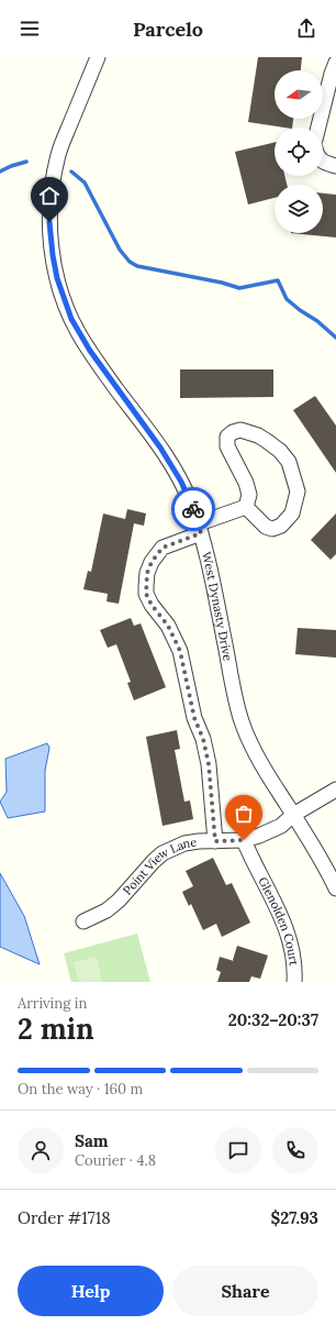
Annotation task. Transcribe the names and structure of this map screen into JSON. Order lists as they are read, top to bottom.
{
  "streets": {
    "street": ["West Dynasty Drive", "Point View Lane", "Glenolden Court"]
  },
  "crossings": [
    ["West Dynasty Drive", "Point View Lane"],
    ["Point View Lane", "Glenolden Court"]
  ],
  "north": "left",
  "page": {
    "header": "Parcelo",
    "heading": ["2 min", "Arriving in", "20:32–20:37"],
    "panel": [
      "Sam",
      "Courier · 4.8",
      "Order #1718",
      "$27.93"
    ],
    "bar": "On the way · 160 m",
    "buttons": ["Help", "Share"]
  }
}
